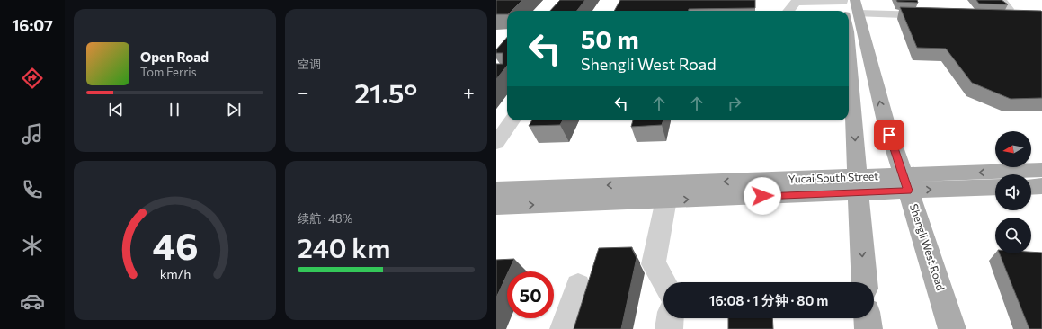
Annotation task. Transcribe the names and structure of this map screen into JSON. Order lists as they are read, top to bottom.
{
  "streets": {
    "main road": ["Yucai South Street", "Shengli West Road"]
  },
  "crossings": [
    ["Yucai South Street", "Shengli West Road"]
  ],
  "north": "left",
  "page": {
    "tabs": "16:07",
    "tile": [
      "空调",
      ["续航 · 48%", "240 km"]
    ],
    "turn": ["50 m", "Shengli West Road"],
    "song": ["Open Road", "Tom Ferris"],
    "heat": ["−", "21.5°", "+"],
    "limit": "50",
    "trip": "16:08 · 1 分钟 · 80 m",
    "gauge": ["46", "km/h"]
  }
}
